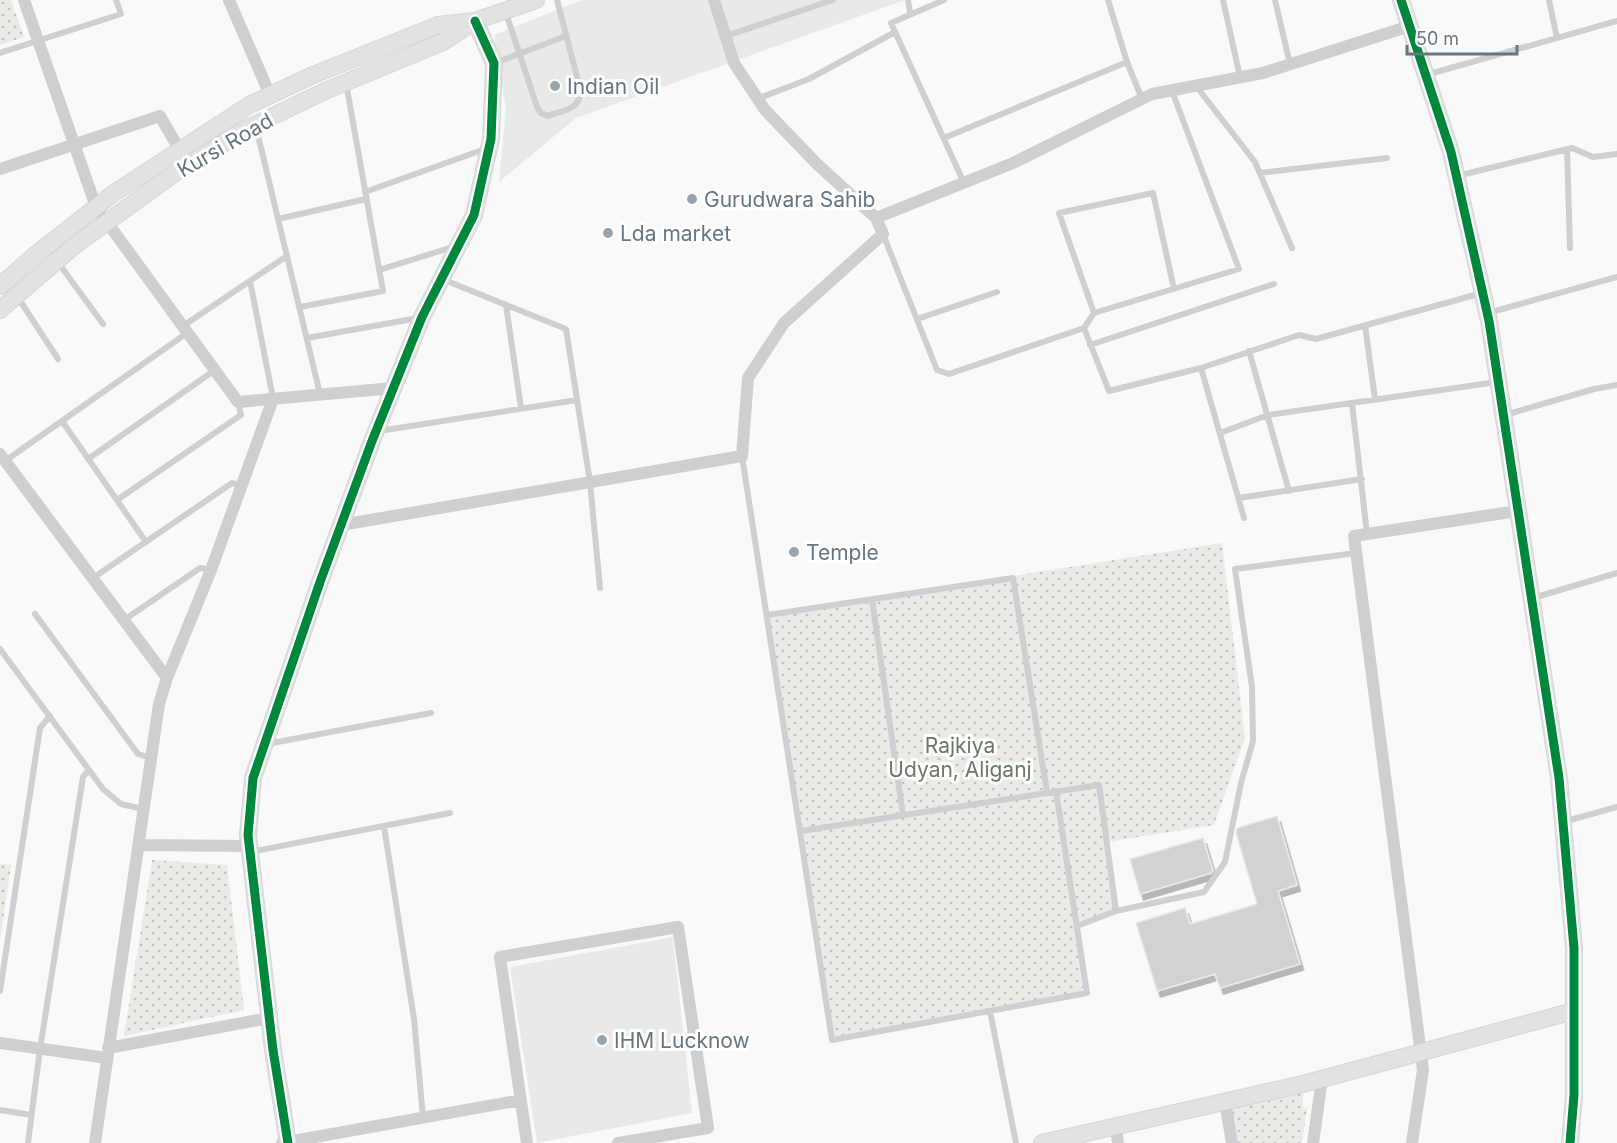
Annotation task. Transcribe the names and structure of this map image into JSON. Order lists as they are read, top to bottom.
{
  "streets": {
    "street": ["Kursi Road"]
  },
  "parks": ["Rajkiya Udyan, Aliganj"],
  "places": [
    "Indian Oil",
    "Gurudwara Sahib",
    "Lda market",
    "Temple",
    "IHM Lucknow"
  ],
  "scale_bar": "50 m"
}
